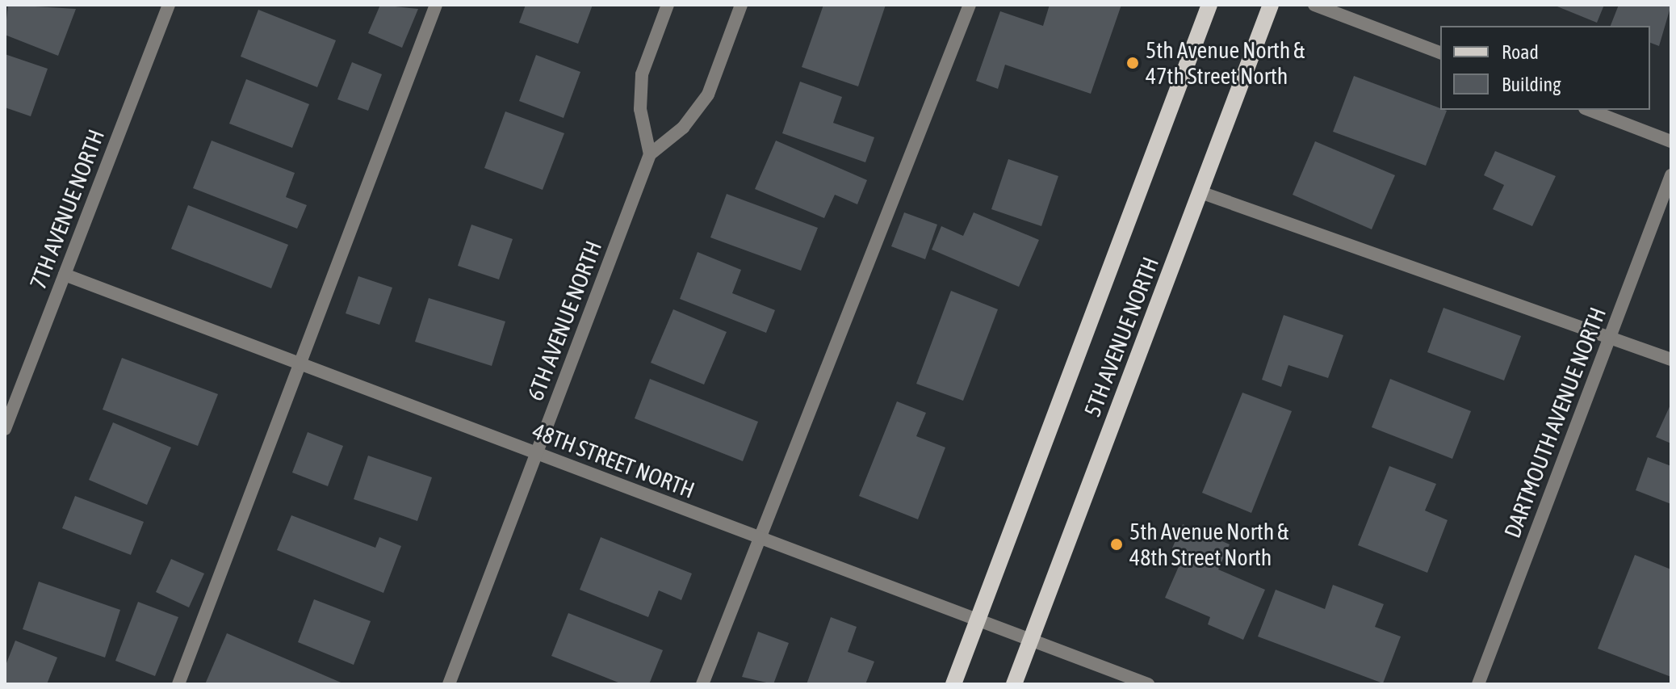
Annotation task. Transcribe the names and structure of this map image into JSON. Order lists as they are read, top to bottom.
{
  "streets": {
    "main road": ["5TH AVENUE NORTH"],
    "street": [
      "7TH AVENUE NORTH",
      "6TH AVENUE NORTH",
      "DARTMOUTH AVENUE NORTH",
      "48TH STREET NORTH"
    ]
  },
  "crossings": [
    ["7TH AVENUE NORTH", "48TH STREET NORTH"],
    ["6TH AVENUE NORTH", "48TH STREET NORTH"],
    ["5TH AVENUE NORTH", "48TH STREET NORTH"]
  ],
  "places": ["5th Avenue North & 47th Street North", "5th Avenue North & 48th Street North"],
  "legend": ["Road", "Building"]
}
